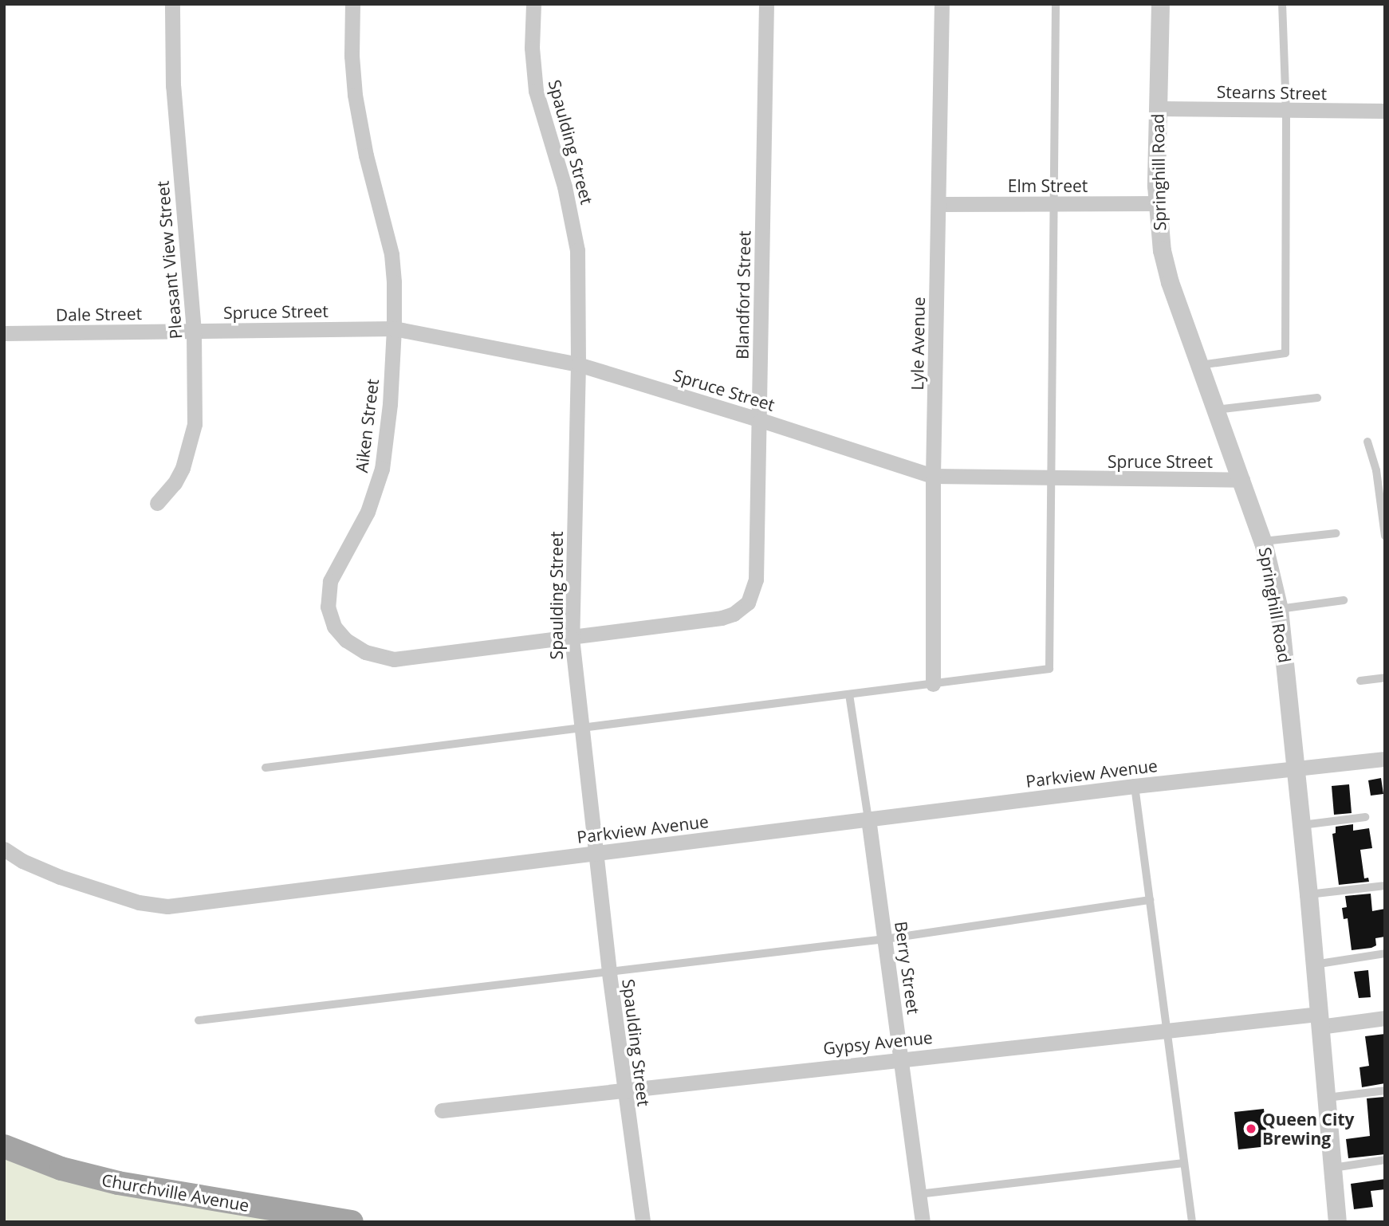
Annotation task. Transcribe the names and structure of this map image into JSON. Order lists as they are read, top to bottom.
{
  "streets": {
    "main road": ["Churchville Avenue"],
    "street": [
      "Stearns Street",
      "Spaulding Street",
      "Springhill Road",
      "Elm Street",
      "Pleasant View Street",
      "Blandford Street",
      "Spruce Street",
      "Dale Street",
      "Lyle Avenue",
      "Aiken Street",
      "Parkview Avenue",
      "Berry Street",
      "Gypsy Avenue"
    ]
  },
  "crossings": [
    ["Stearns Street", "Springhill Road"],
    ["Spaulding Street", "Blandford Street"],
    ["Spaulding Street", "Spruce Street"],
    ["Spaulding Street", "Aiken Street"],
    ["Spaulding Street", "Parkview Avenue"],
    ["Spaulding Street", "Gypsy Avenue"],
    ["Springhill Road", "Elm Street"],
    ["Springhill Road", "Spruce Street"],
    ["Springhill Road", "Parkview Avenue"],
    ["Springhill Road", "Gypsy Avenue"],
    ["Elm Street", "Lyle Avenue"],
    ["Pleasant View Street", "Spruce Street"],
    ["Pleasant View Street", "Dale Street"],
    ["Blandford Street", "Spruce Street"],
    ["Blandford Street", "Aiken Street"],
    ["Spruce Street", "Dale Street"],
    ["Spruce Street", "Lyle Avenue"],
    ["Spruce Street", "Aiken Street"],
    ["Parkview Avenue", "Berry Street"],
    ["Berry Street", "Gypsy Avenue"]
  ],
  "places": ["Queen City Brewing"]
}
